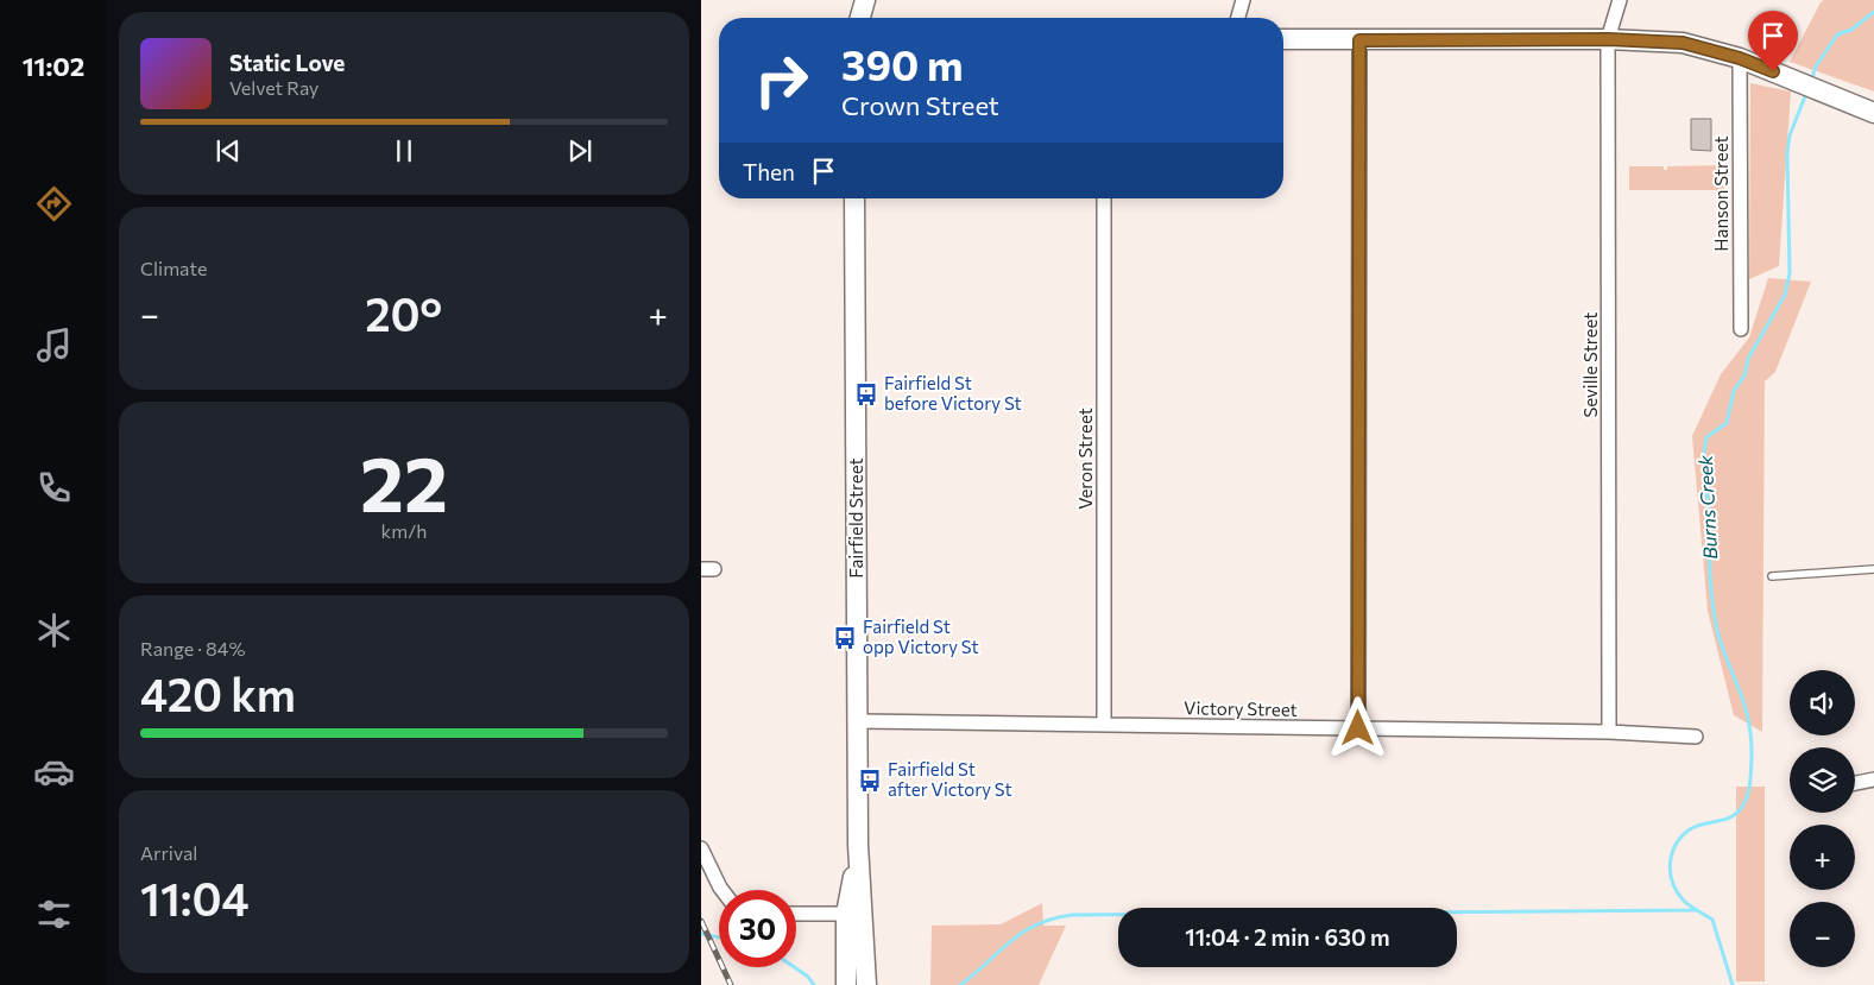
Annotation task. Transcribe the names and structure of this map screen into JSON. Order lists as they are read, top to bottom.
{
  "streets": {
    "main road": ["Fairfield Street"],
    "street": [
      "Hanson Street",
      "Seville Street",
      "Veron Street",
      "Victory Street"
    ]
  },
  "crossings": [
    ["Seville Street", "Victory Street"],
    ["Veron Street", "Victory Street"],
    ["Fairfield Street", "Victory Street"]
  ],
  "water": ["Burns Creek"],
  "places": {
    "bus stop": ["Fairfield St before Victory St", "Fairfield St opp Victory St", "Fairfield St after Victory St"]
  },
  "page": {
    "tabs": "11:02",
    "turn": ["390 m", "Crown Street"],
    "song": ["Static Love", "Velvet Ray"],
    "then": "Then",
    "tile": [
      "Climate",
      ["22", "km/h"],
      ["Range · 84%", "420 km"],
      ["Arrival", "11:04"]
    ],
    "heat": ["−", "20°", "+"],
    "map_buttons": ["+", "−"],
    "limit": "30",
    "trip": "11:04 · 2 min · 630 m"
  }
}
